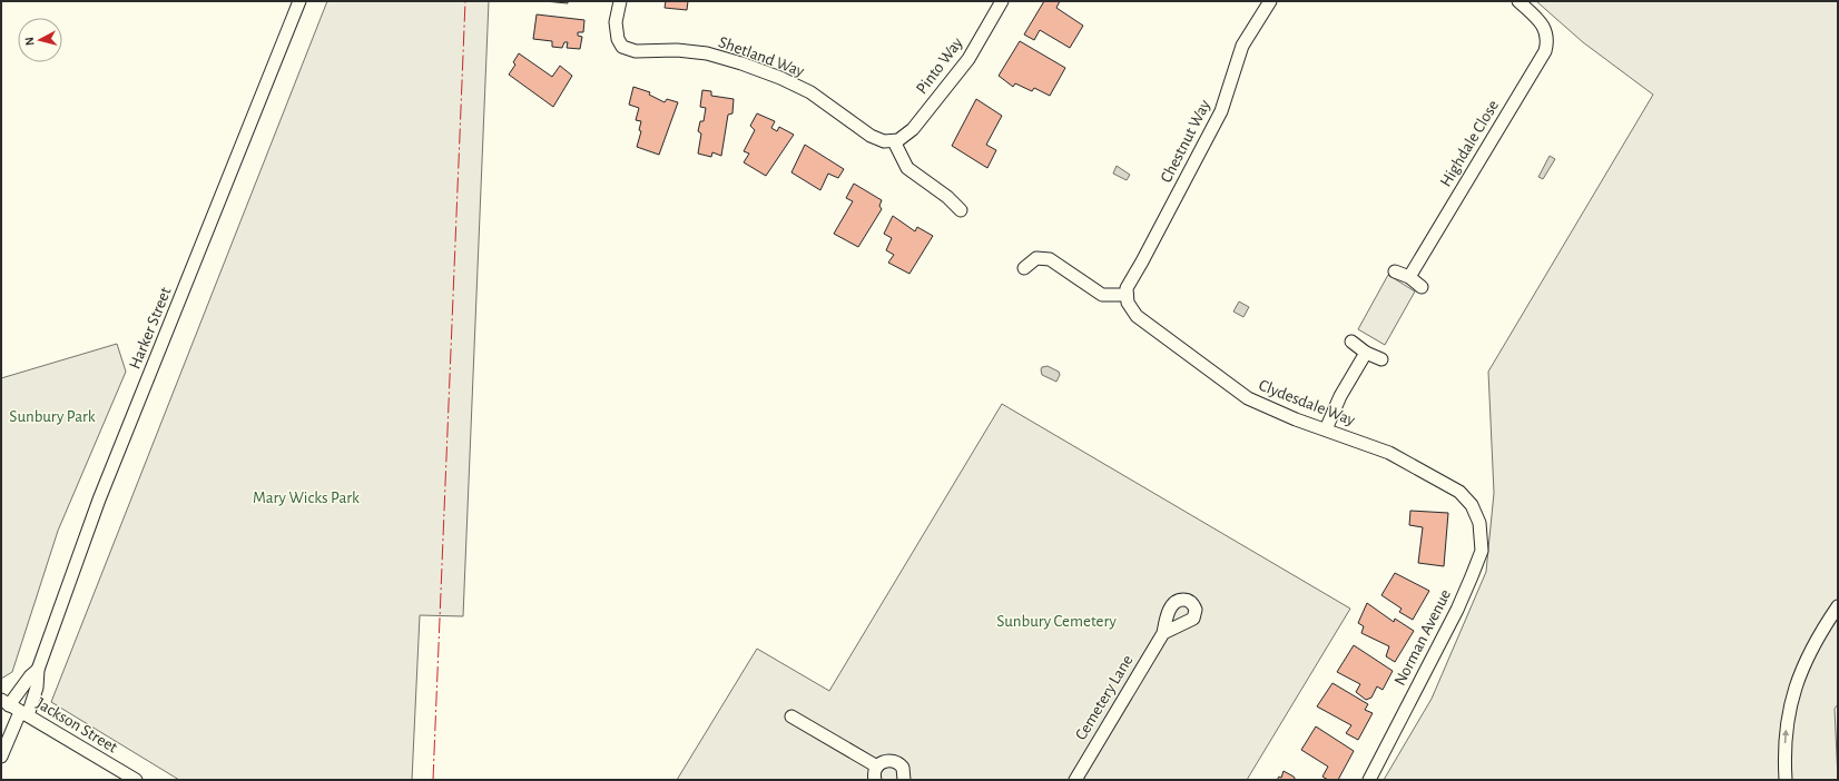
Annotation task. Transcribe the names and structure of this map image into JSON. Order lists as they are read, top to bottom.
{
  "streets": {
    "street": [
      "Shetland Way",
      "Pinto Way",
      "Chestnut Way",
      "Highdale Close",
      "Harker Street",
      "Clydesdale Way",
      "Norman Avenue",
      "Cemetery Lane",
      "Jackson Street"
    ]
  },
  "crossings": [
    ["Shetland Way", "Pinto Way"],
    ["Chestnut Way", "Clydesdale Way"],
    ["Harker Street", "Jackson Street"],
    ["Clydesdale Way", "Norman Avenue"]
  ],
  "parks": ["Sunbury Park", "Mary Wicks Park", "Sunbury Cemetery"],
  "north": "left"
}
